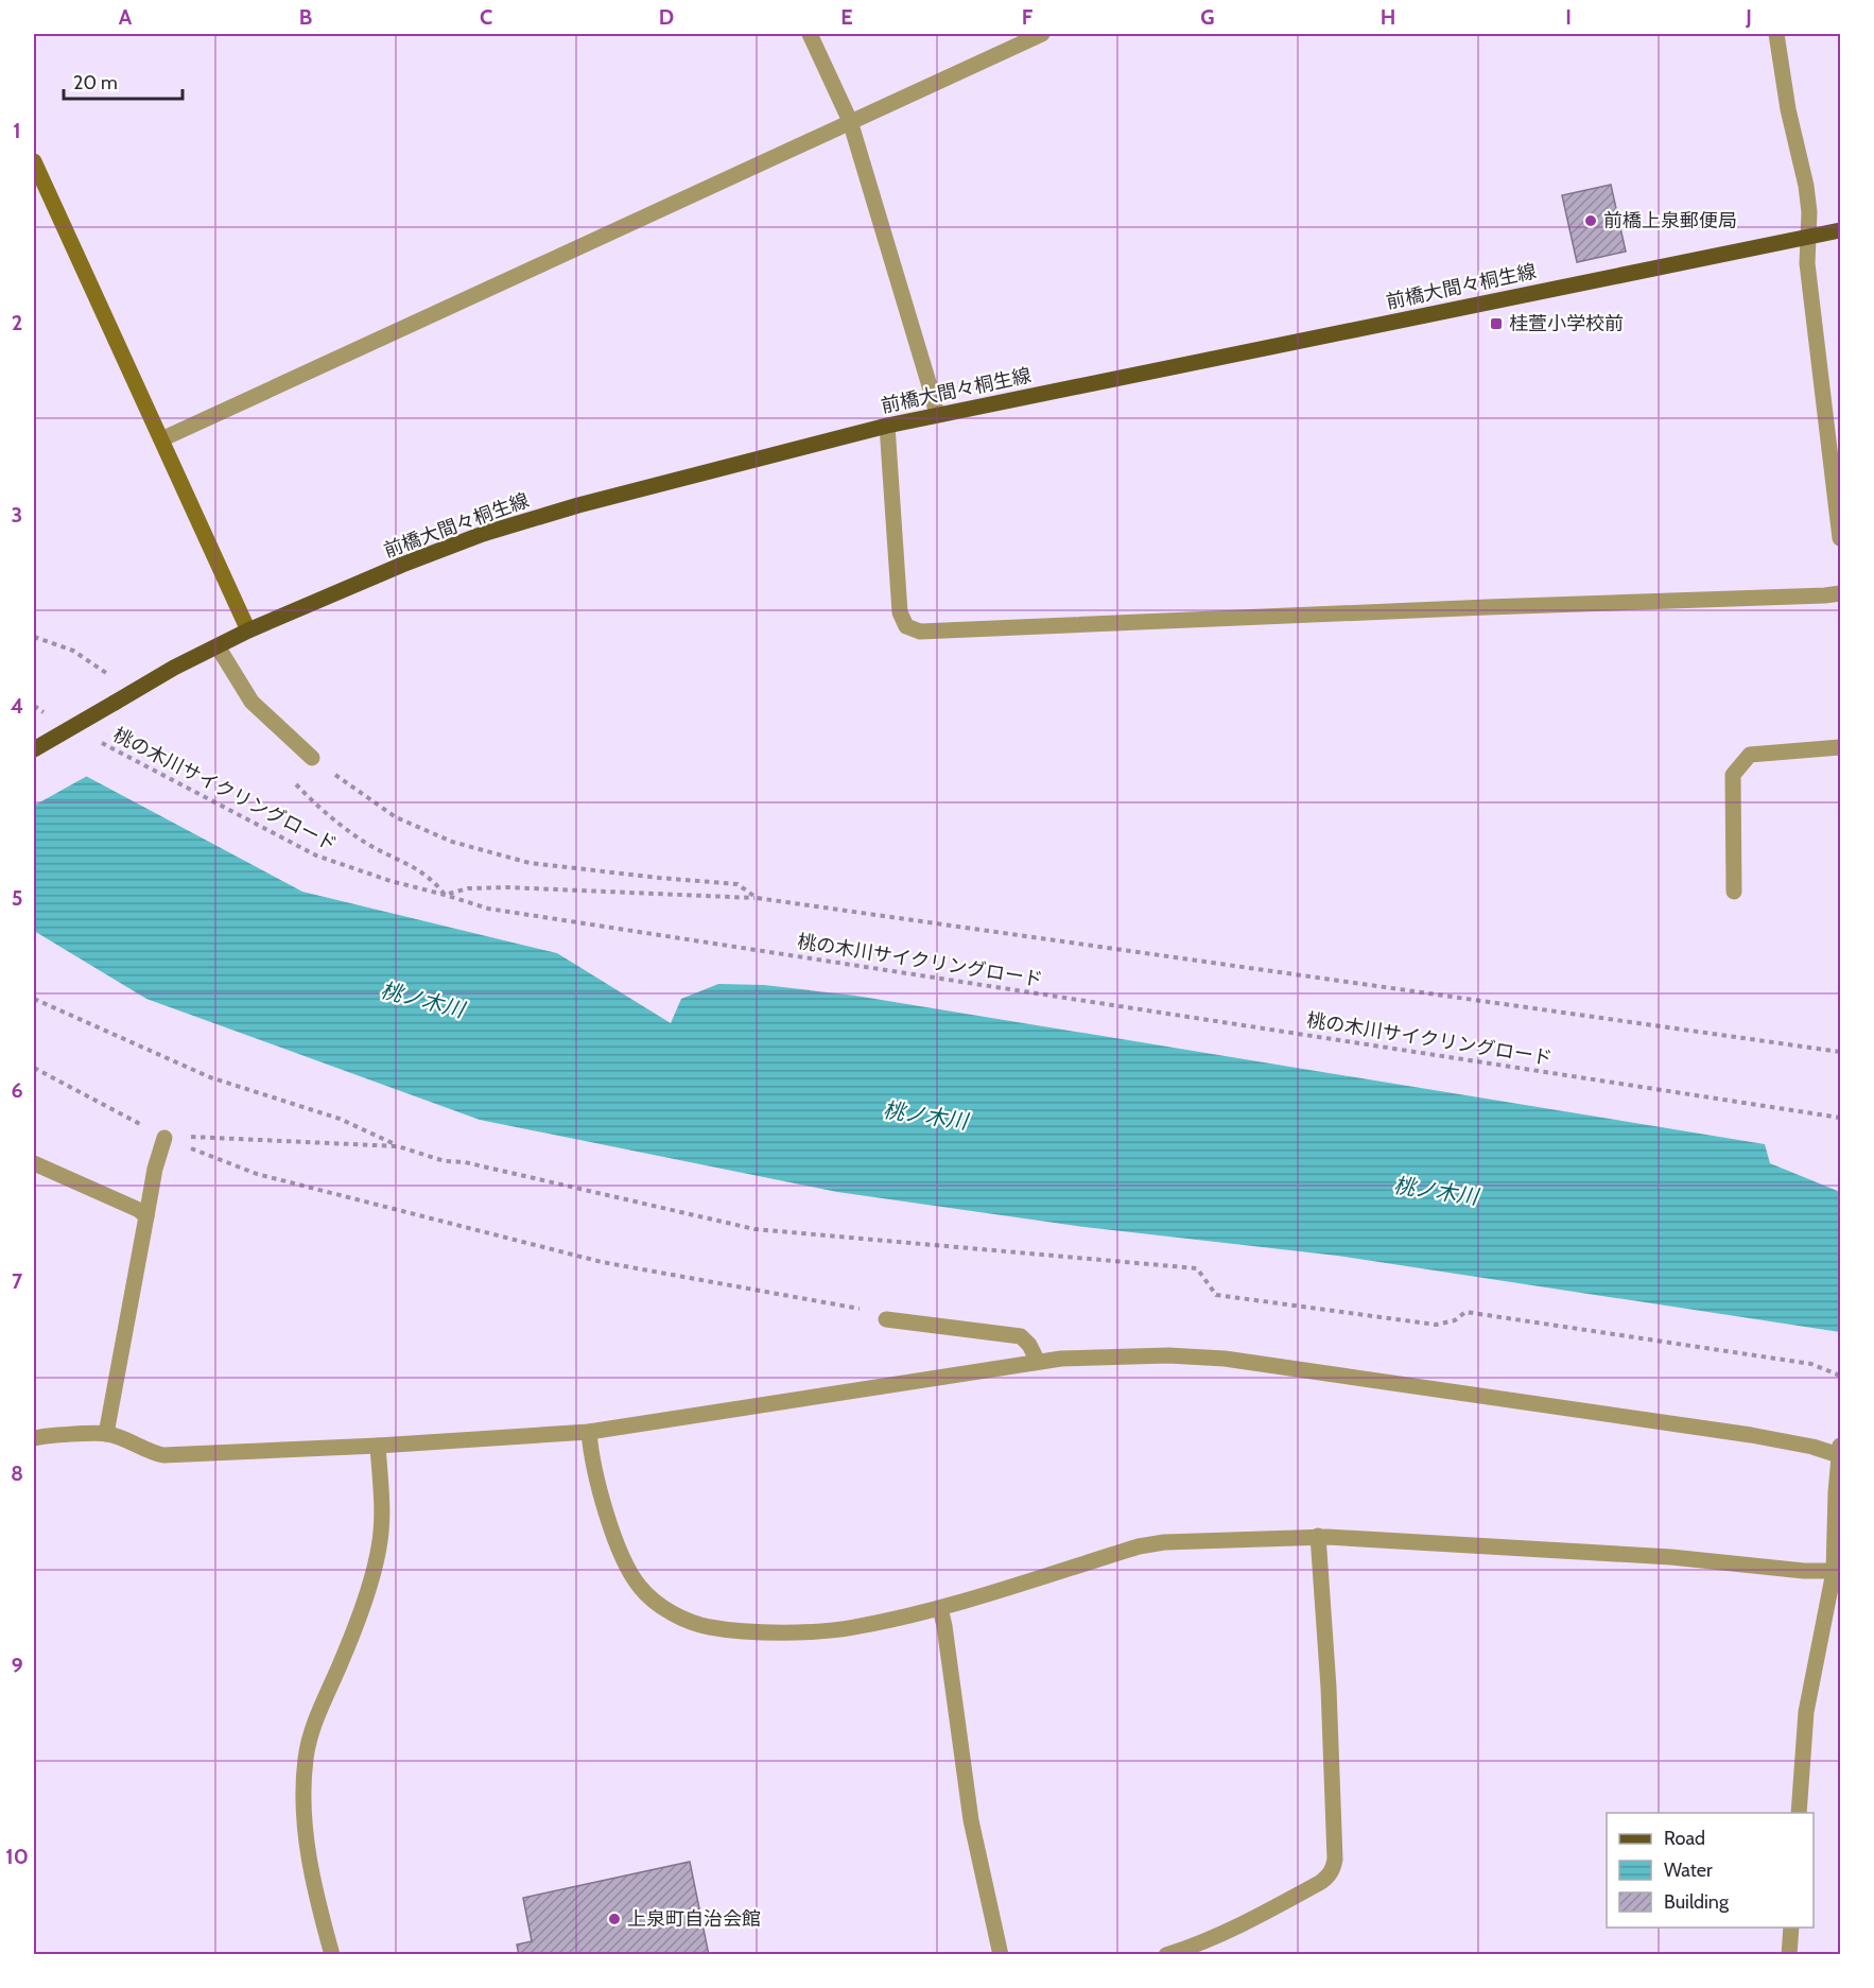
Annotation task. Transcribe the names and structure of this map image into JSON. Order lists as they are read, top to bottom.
{
  "streets": {
    "main road": ["前橋大間々桐生線"],
    "path": ["桃の木川サイクリングロード"]
  },
  "water": ["桃ノ木川"],
  "places": {
    "other": ["前橋上泉郵便局", "上泉町自治会館"],
    "transit": ["桂萱小学校前"]
  },
  "legend": ["Road", "Water", "Building"],
  "scale_bar": "20 m",
  "grid": {
    "columns": [
      "A",
      "B",
      "C",
      "D",
      "E",
      "F",
      "G",
      "H",
      "I",
      "J"
    ],
    "rows": [
      "1",
      "2",
      "3",
      "4",
      "5",
      "6",
      "7",
      "8",
      "9",
      "10"
    ]
  }
}
